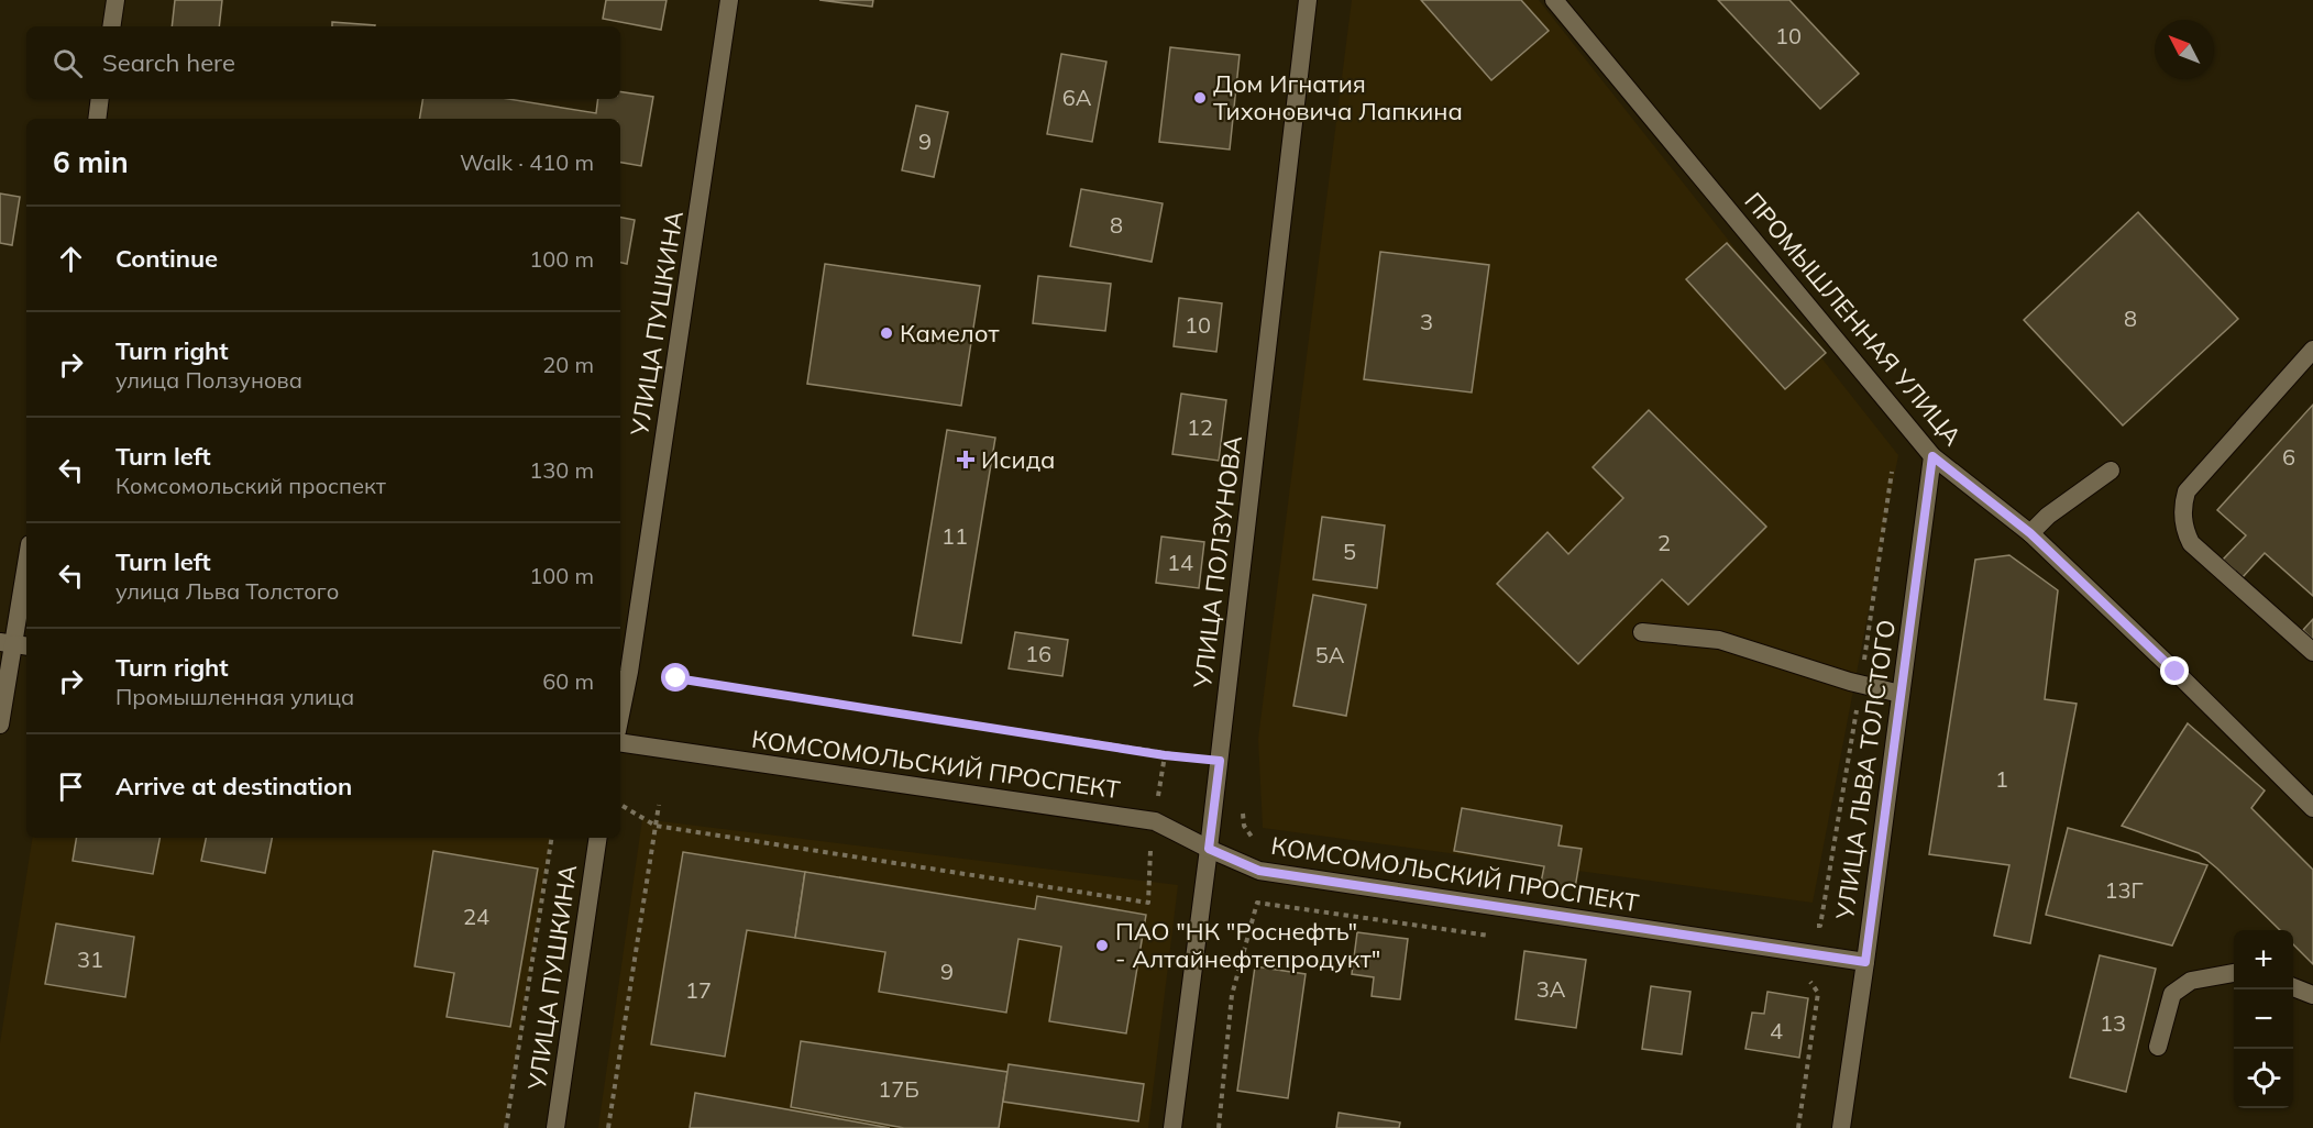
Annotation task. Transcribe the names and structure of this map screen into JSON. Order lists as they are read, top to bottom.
{
  "streets": {
    "street": [
      "ПРОМЫШЛЕННАЯ УЛИЦА",
      "УЛИЦА ПУШКИНА",
      "УЛИЦА ПОЛЗУНОВА",
      "КОМСОМОЛЬСКИЙ ПРОСПЕКТ",
      "УЛИЦА ЛЬВА ТОЛСТОГО"
    ]
  },
  "crossings": [
    ["ПРОМЫШЛЕННАЯ УЛИЦА", "УЛИЦА ЛЬВА ТОЛСТОГО"],
    ["УЛИЦА ПОЛЗУНОВА", "КОМСОМОЛЬСКИЙ ПРОСПЕКТ"],
    ["КОМСОМОЛЬСКИЙ ПРОСПЕКТ", "УЛИЦА ЛЬВА ТОЛСТОГО"]
  ],
  "places": {
    "other": ["Дом Игнатия Тихоновича Лапкина", "Камелот", "ПАО \"НК \"Роснефть\" - Алтайнефтепродукт\""],
    "health": ["Исида"]
  },
  "house_numbers": [
    "10",
    "6А",
    "9",
    "8",
    "8",
    "3",
    "10",
    "12",
    "6",
    "11",
    "2",
    "5",
    "14",
    "16",
    "5А",
    "1",
    "13Г",
    "24",
    "31",
    "9",
    "3А",
    "17",
    "13",
    "4",
    "17Б"
  ],
  "north": "top left",
  "page": {
    "search": "Search here",
    "heading": ["6 min", "Walk · 410 m"],
    "list": [
      ["Continue", "100 m"],
      ["Turn right", "улица Ползунова", "20 m"],
      ["Turn left", "Комсомольский проспект", "130 m"],
      ["Turn left", "улица Льва Толстого", "100 m"],
      ["Turn right", "Промышленная улица", "60 m"],
      "Arrive at destination"
    ],
    "map_buttons": ["+", "−"]
  }
}
